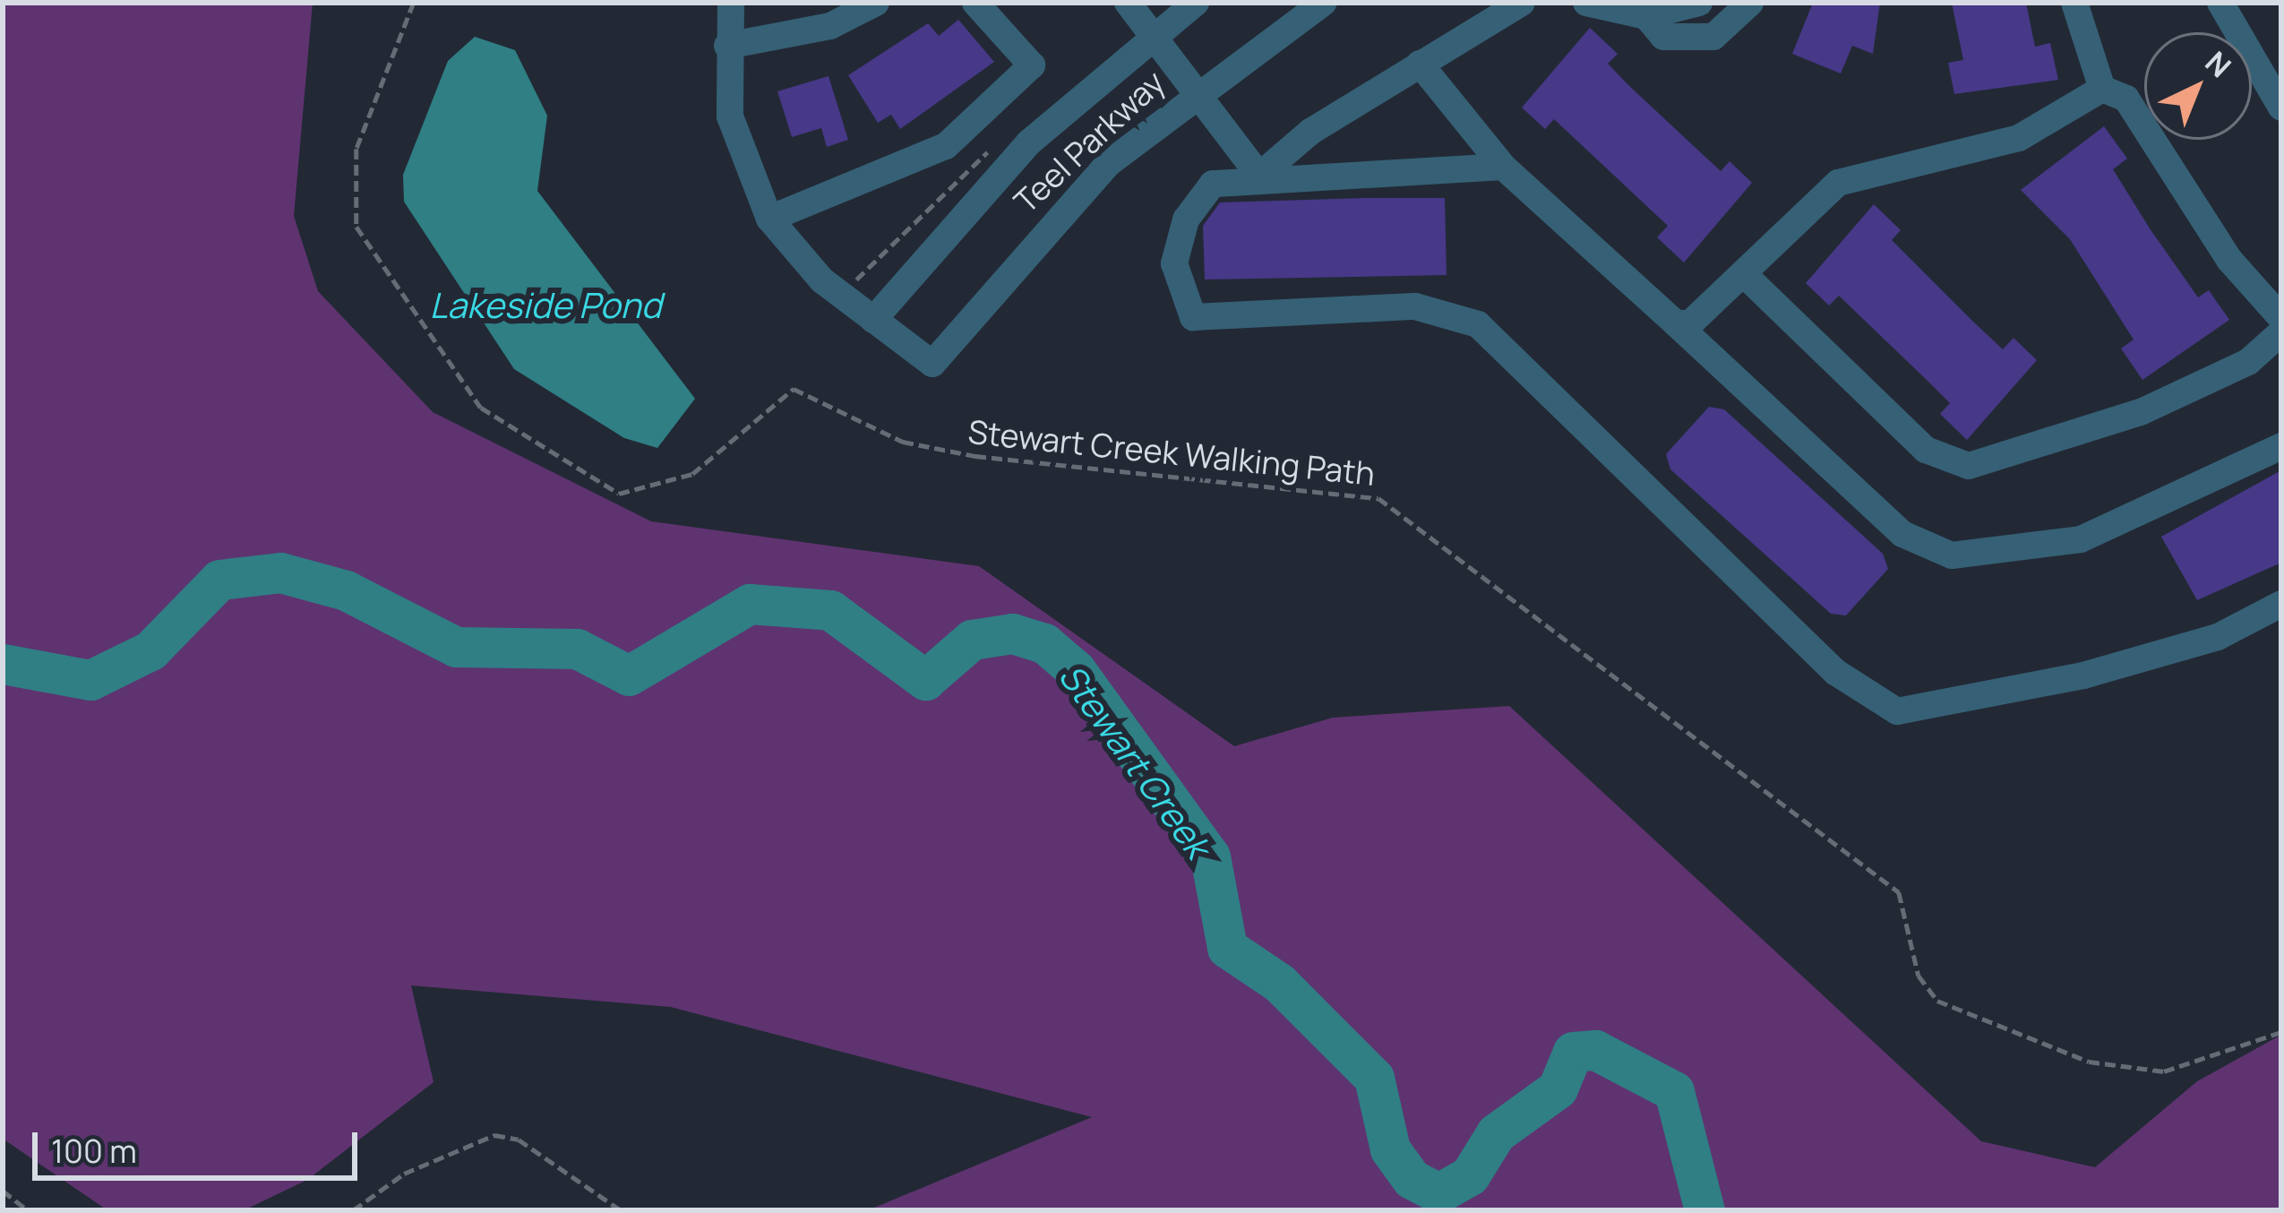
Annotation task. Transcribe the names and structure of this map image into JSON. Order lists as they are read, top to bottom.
{
  "streets": {
    "street": ["Teel Parkway"],
    "path": ["Stewart Creek Walking Path"]
  },
  "water": ["Lakeside Pond", "Stewart Creek"],
  "scale_bar": "100 m",
  "north": "top right"
}
